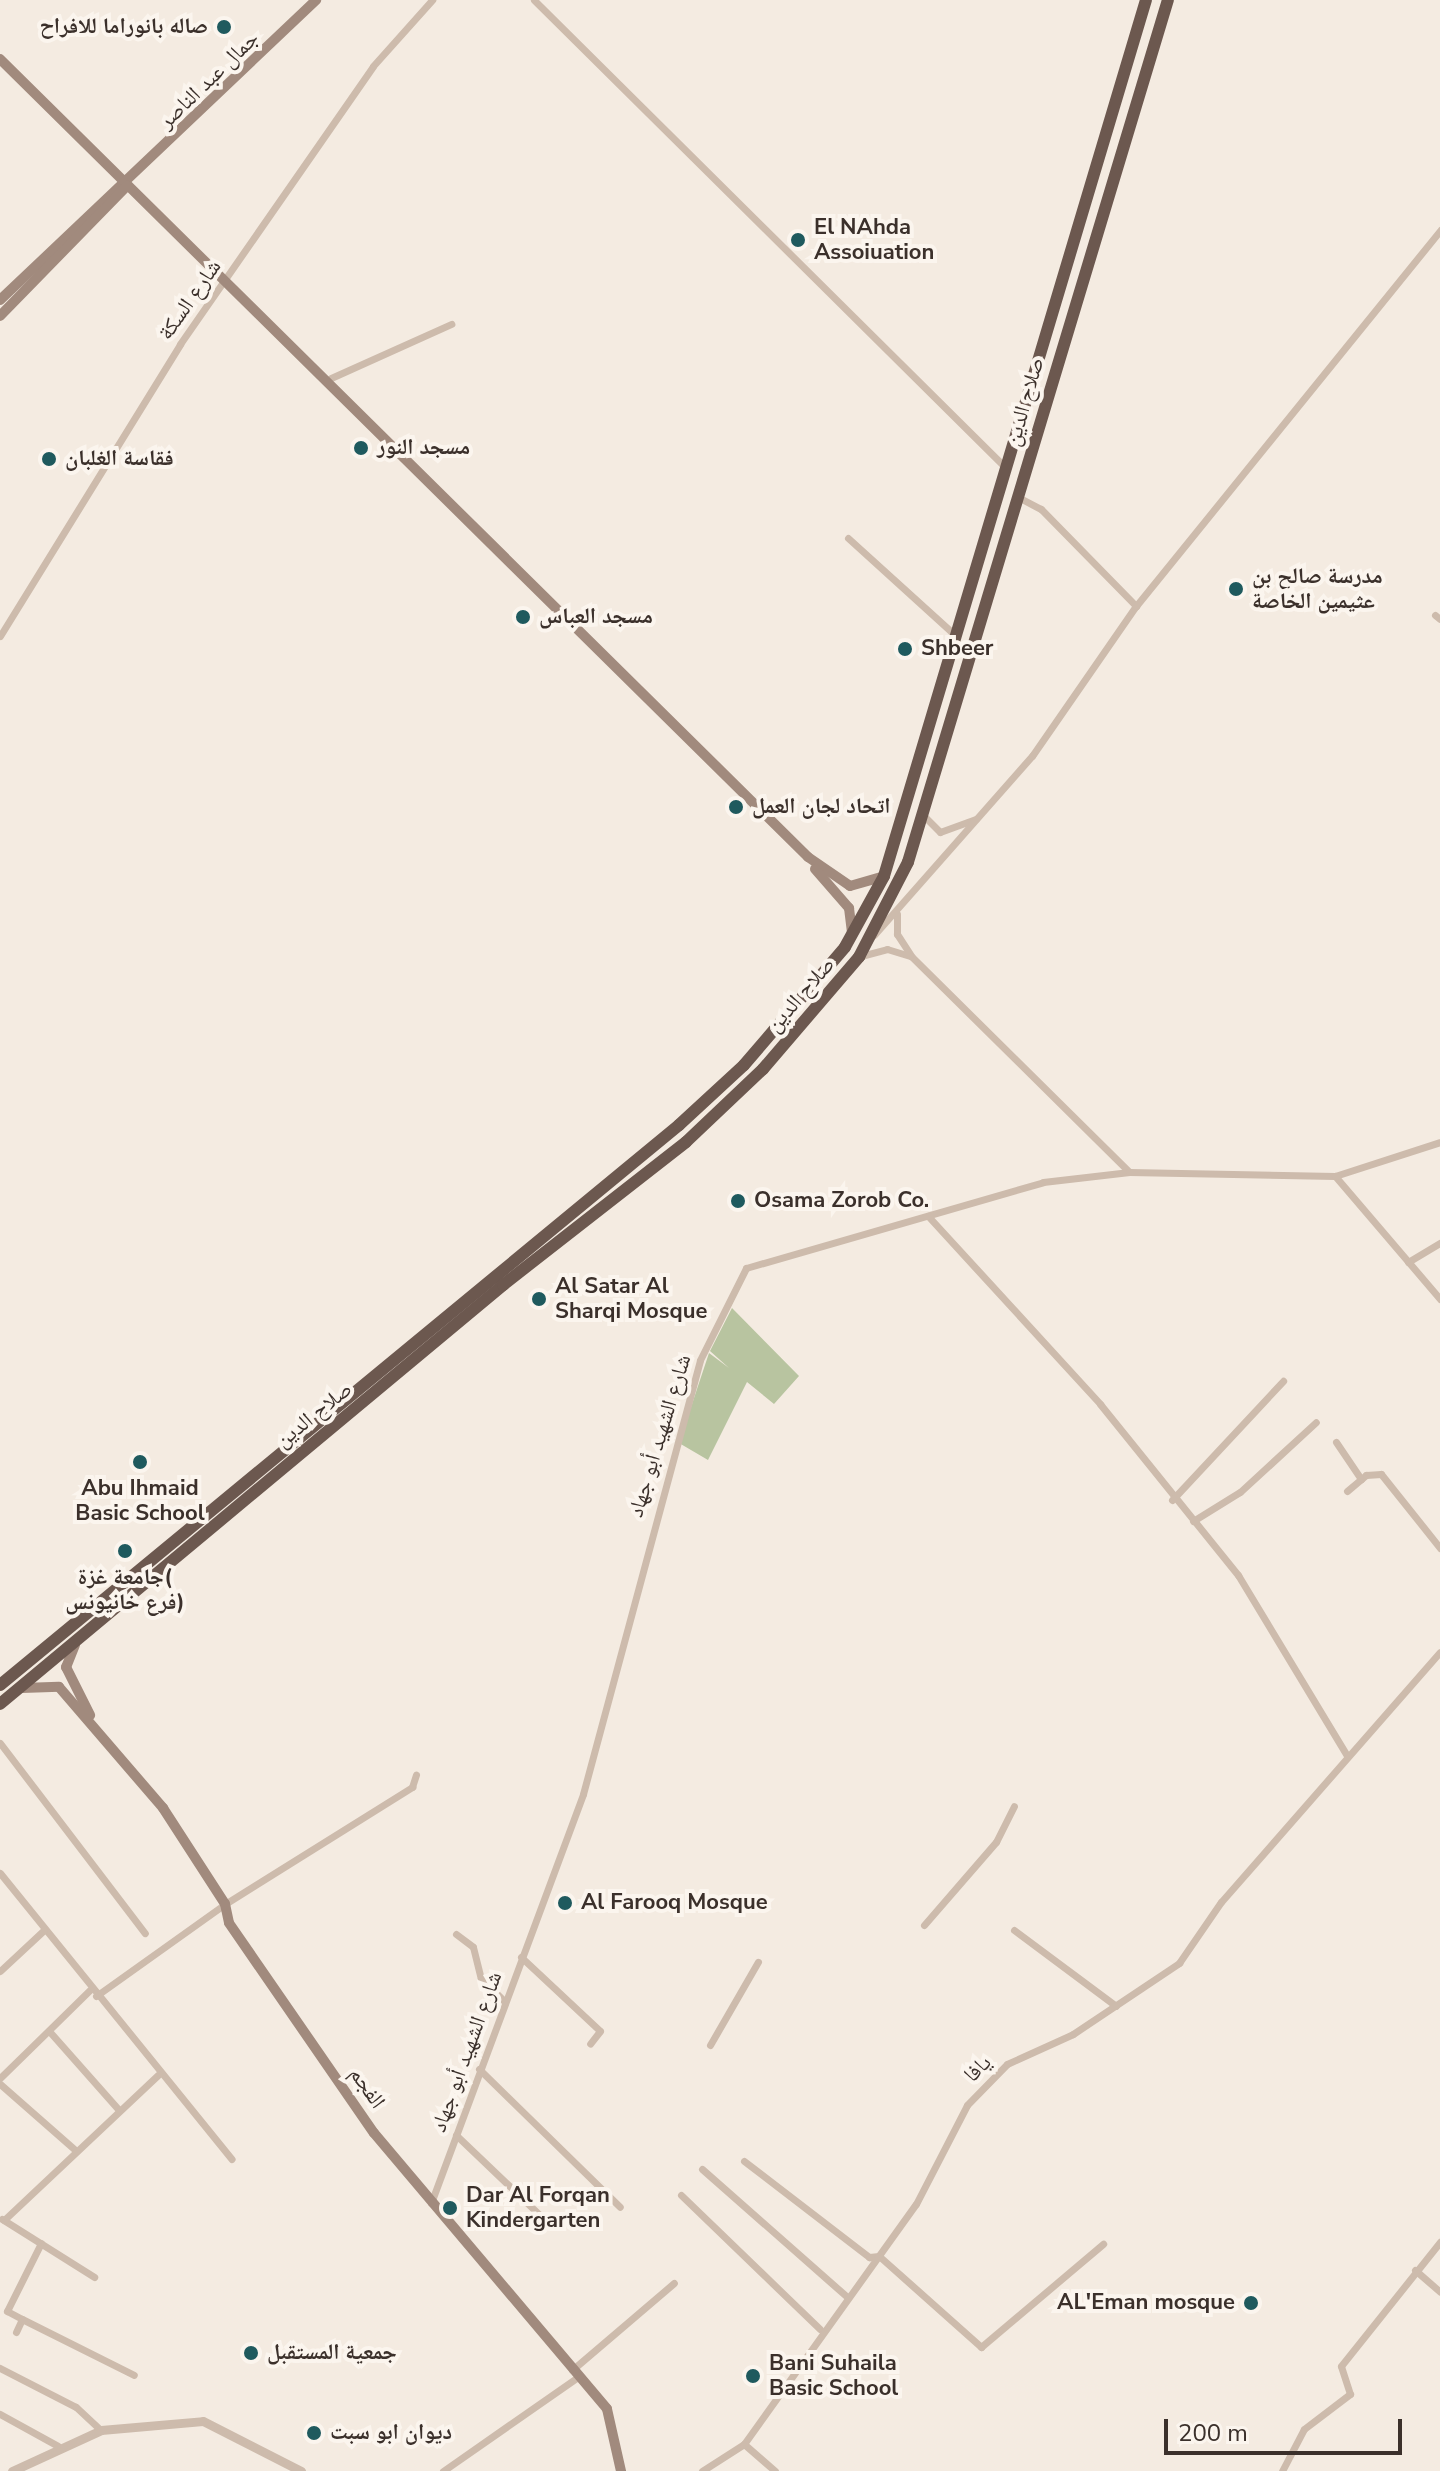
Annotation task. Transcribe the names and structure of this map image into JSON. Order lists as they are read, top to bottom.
{
  "streets": {
    "highway": ["صلاح الدين"],
    "main road": ["جمال عبد الناصر", "الفجم"],
    "street": ["شارع السكة", "شارع الشهيد أبو جهاد", "يافا"]
  },
  "crossings": [
    ["شارع الشهيد أبو جهاد", "الفجم"]
  ],
  "places": [
    "صاله بانوراما للافراح",
    "El NAhda Assoiuation",
    "مسجد النور",
    "فقاسة الغلبان",
    "مدرسة صالح بن عثيمين الخاصة",
    "مسجد العباس",
    "Shbeer",
    "اتحاد لجان العمل",
    "Osama Zorob Co.",
    "Al Satar Al Sharqi Mosque",
    "Abu Ihmaid Basic School",
    "جامعة غزة( فرع خانيونس)",
    "Al Farooq Mosque",
    "Dar Al Forqan Kindergarten",
    "AL'Eman mosque",
    "جمعية المستقبل",
    "Bani Suhaila Basic School",
    "ديوان ابو سبت"
  ],
  "scale_bar": "200 m"
}
